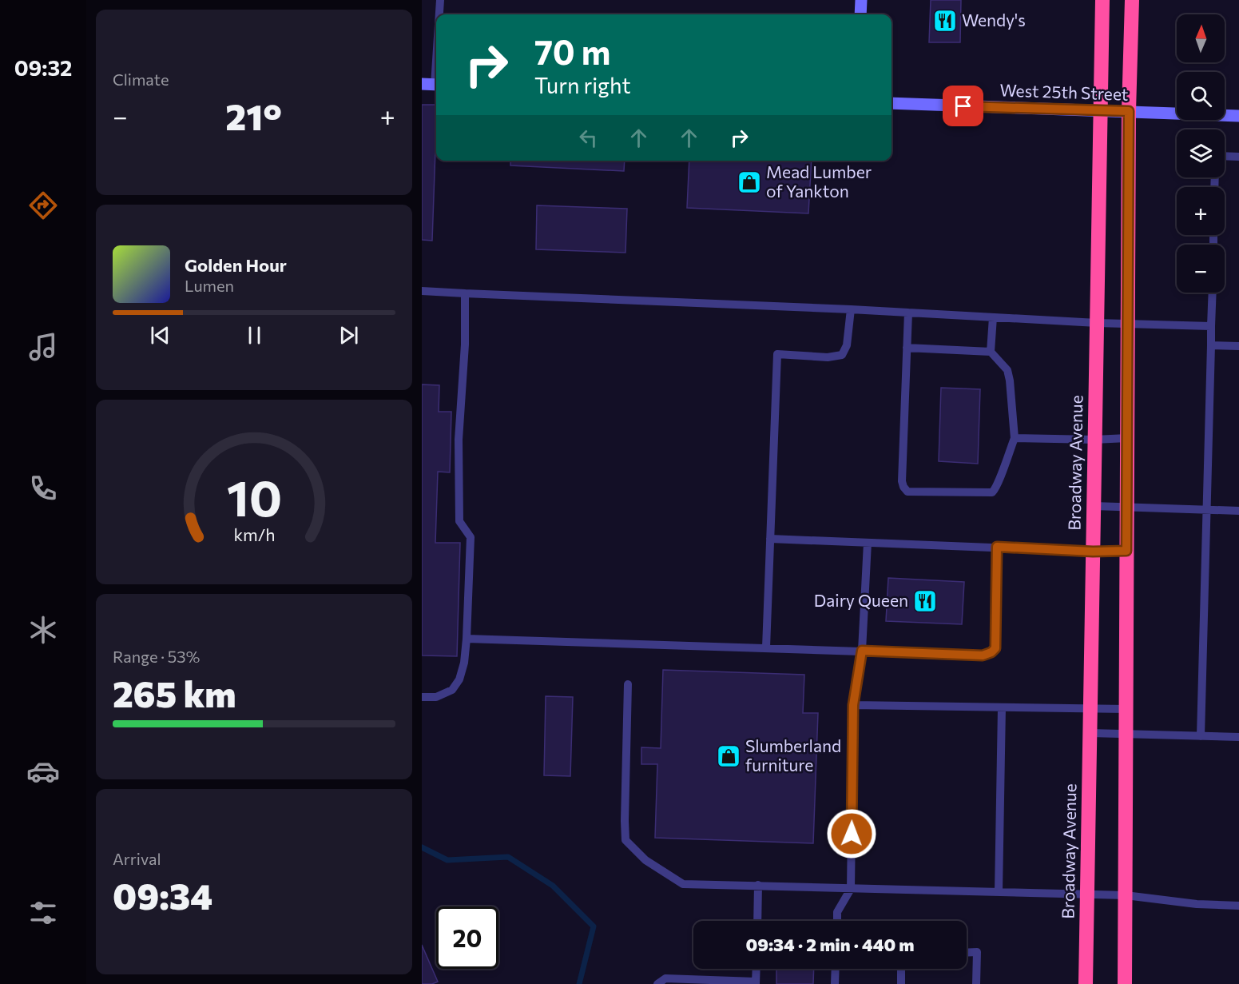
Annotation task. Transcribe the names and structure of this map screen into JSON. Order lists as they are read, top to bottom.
{
  "streets": {
    "highway": ["Broadway Avenue"],
    "street": ["West 25th Street"]
  },
  "crossings": [
    ["West 25th Street", "Broadway Avenue"]
  ],
  "places": {
    "restaurant": ["Wendy's", "Dairy Queen"],
    "shop": ["Mead Lumber of Yankton", "Slumberland furniture"]
  },
  "north": "top",
  "page": {
    "tabs": "09:32",
    "tile": [
      "Climate",
      ["Range · 53%", "265 km"],
      ["Arrival", "09:34"]
    ],
    "map_buttons": ["+", "−"],
    "turn": ["70 m", "Turn right"],
    "heat": ["−", "21°", "+"],
    "song": ["Golden Hour", "Lumen"],
    "limit": "20",
    "trip": "09:34 · 2 min · 440 m",
    "gauge": ["10", "km/h"]
  }
}
